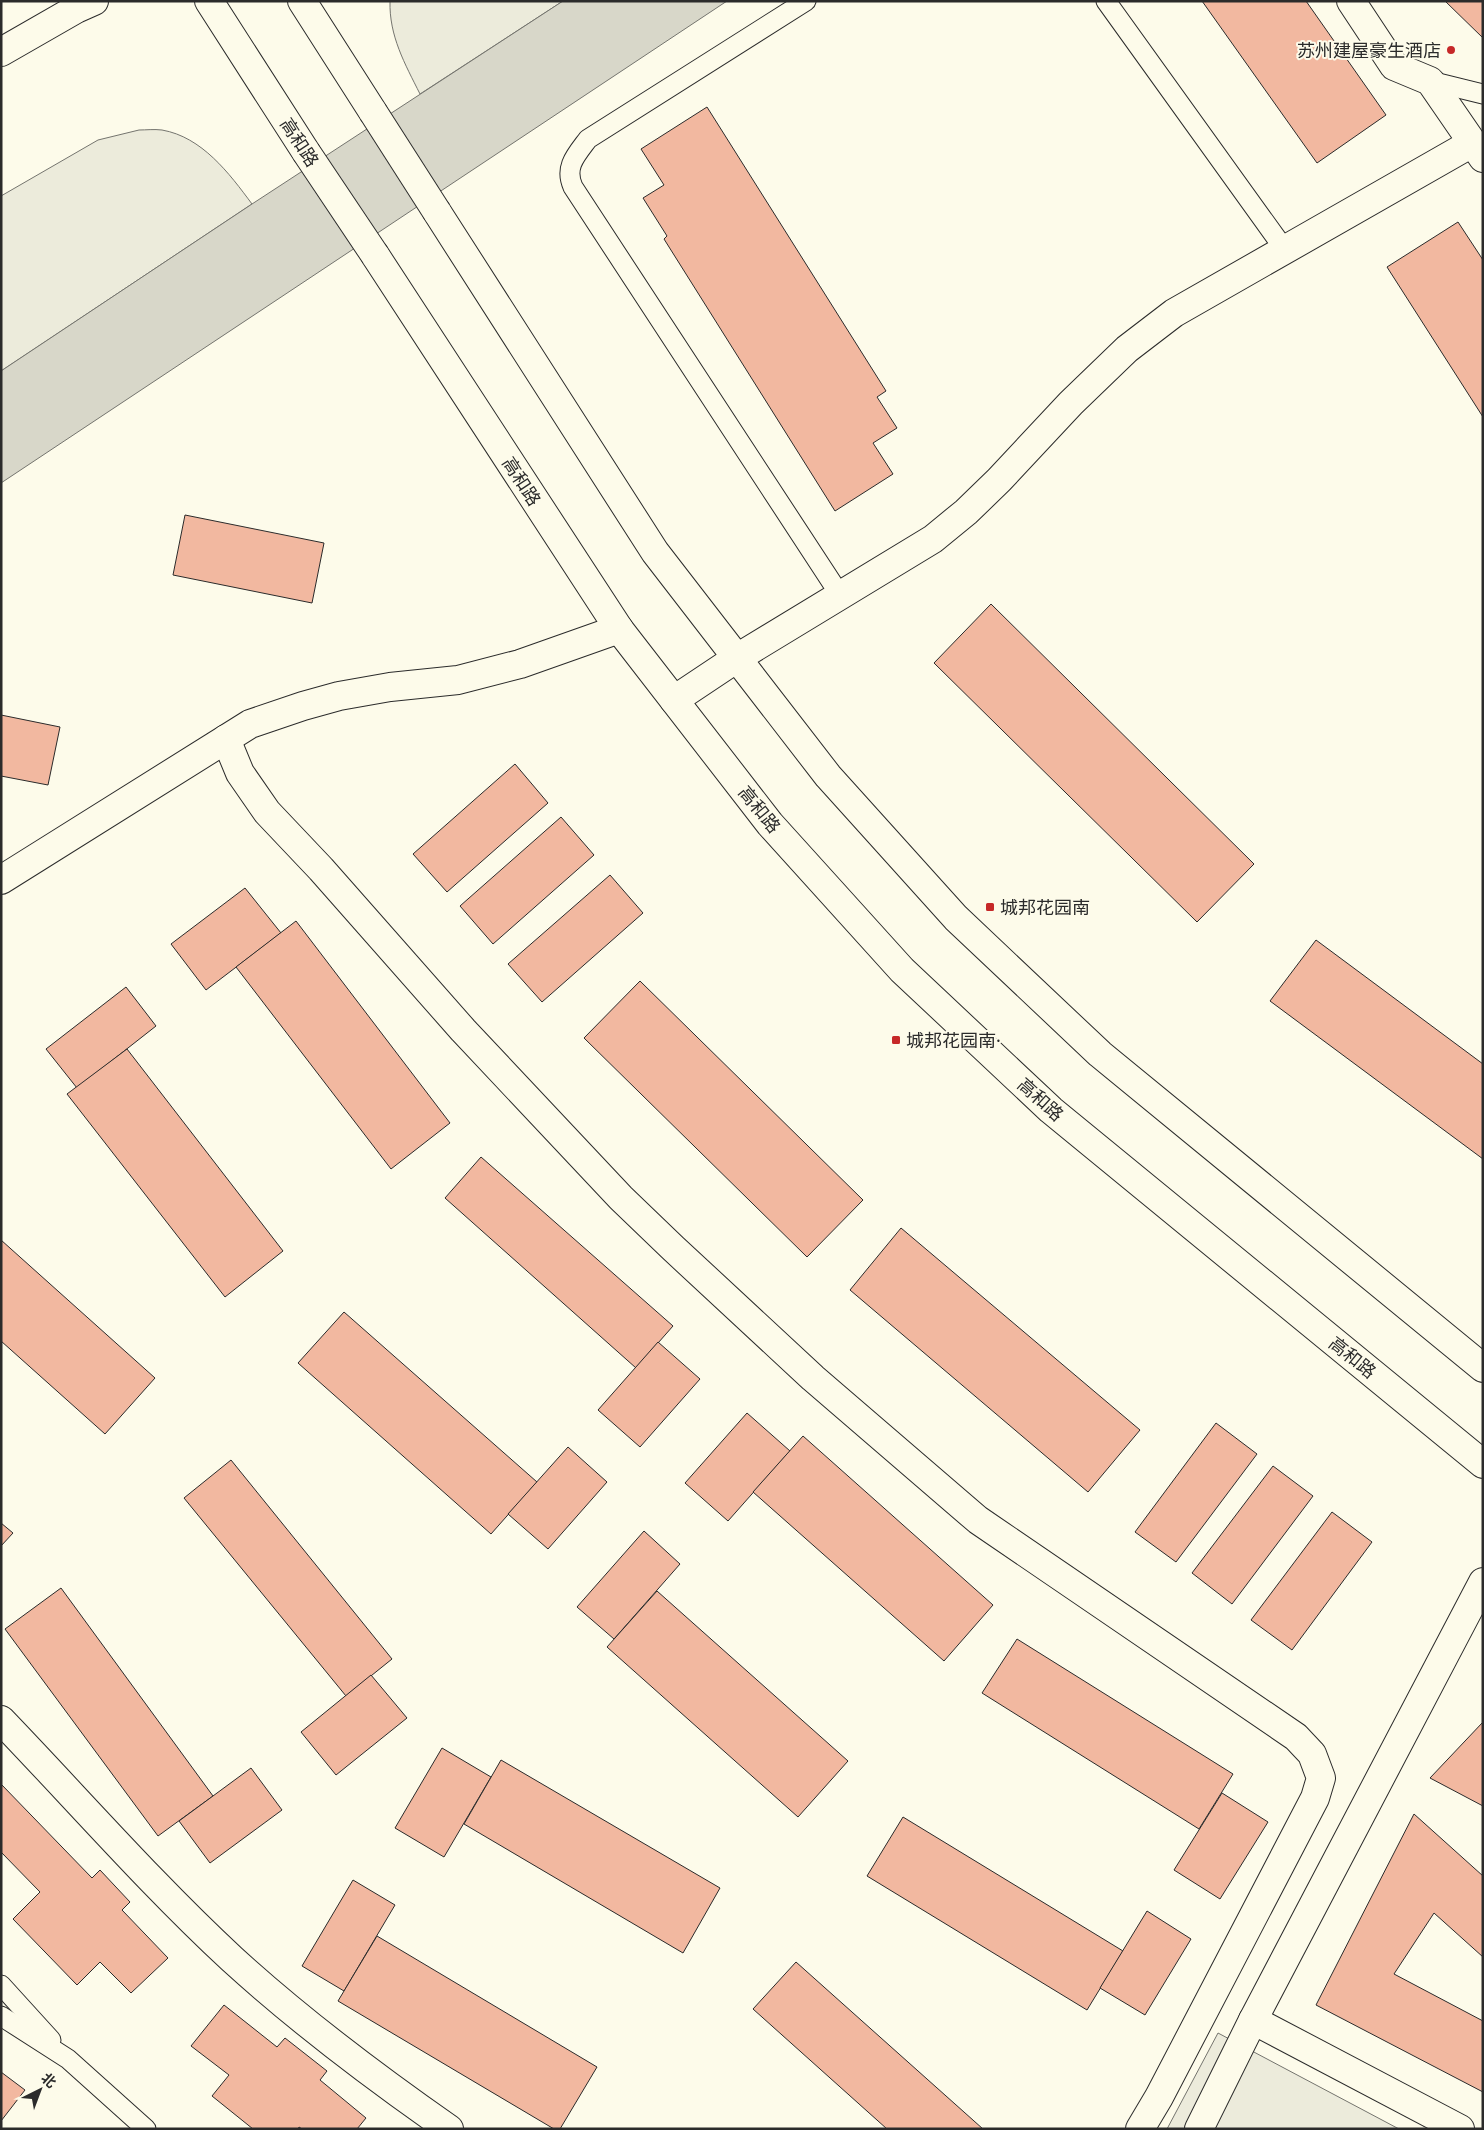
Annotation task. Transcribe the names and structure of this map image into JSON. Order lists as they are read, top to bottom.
{
  "streets": {
    "street": ["高和路"]
  },
  "places": {
    "other": ["苏州建屋豪生酒店"],
    "transit": ["城邦花园南", "城邦花园南·"]
  },
  "north": "top right"
}
